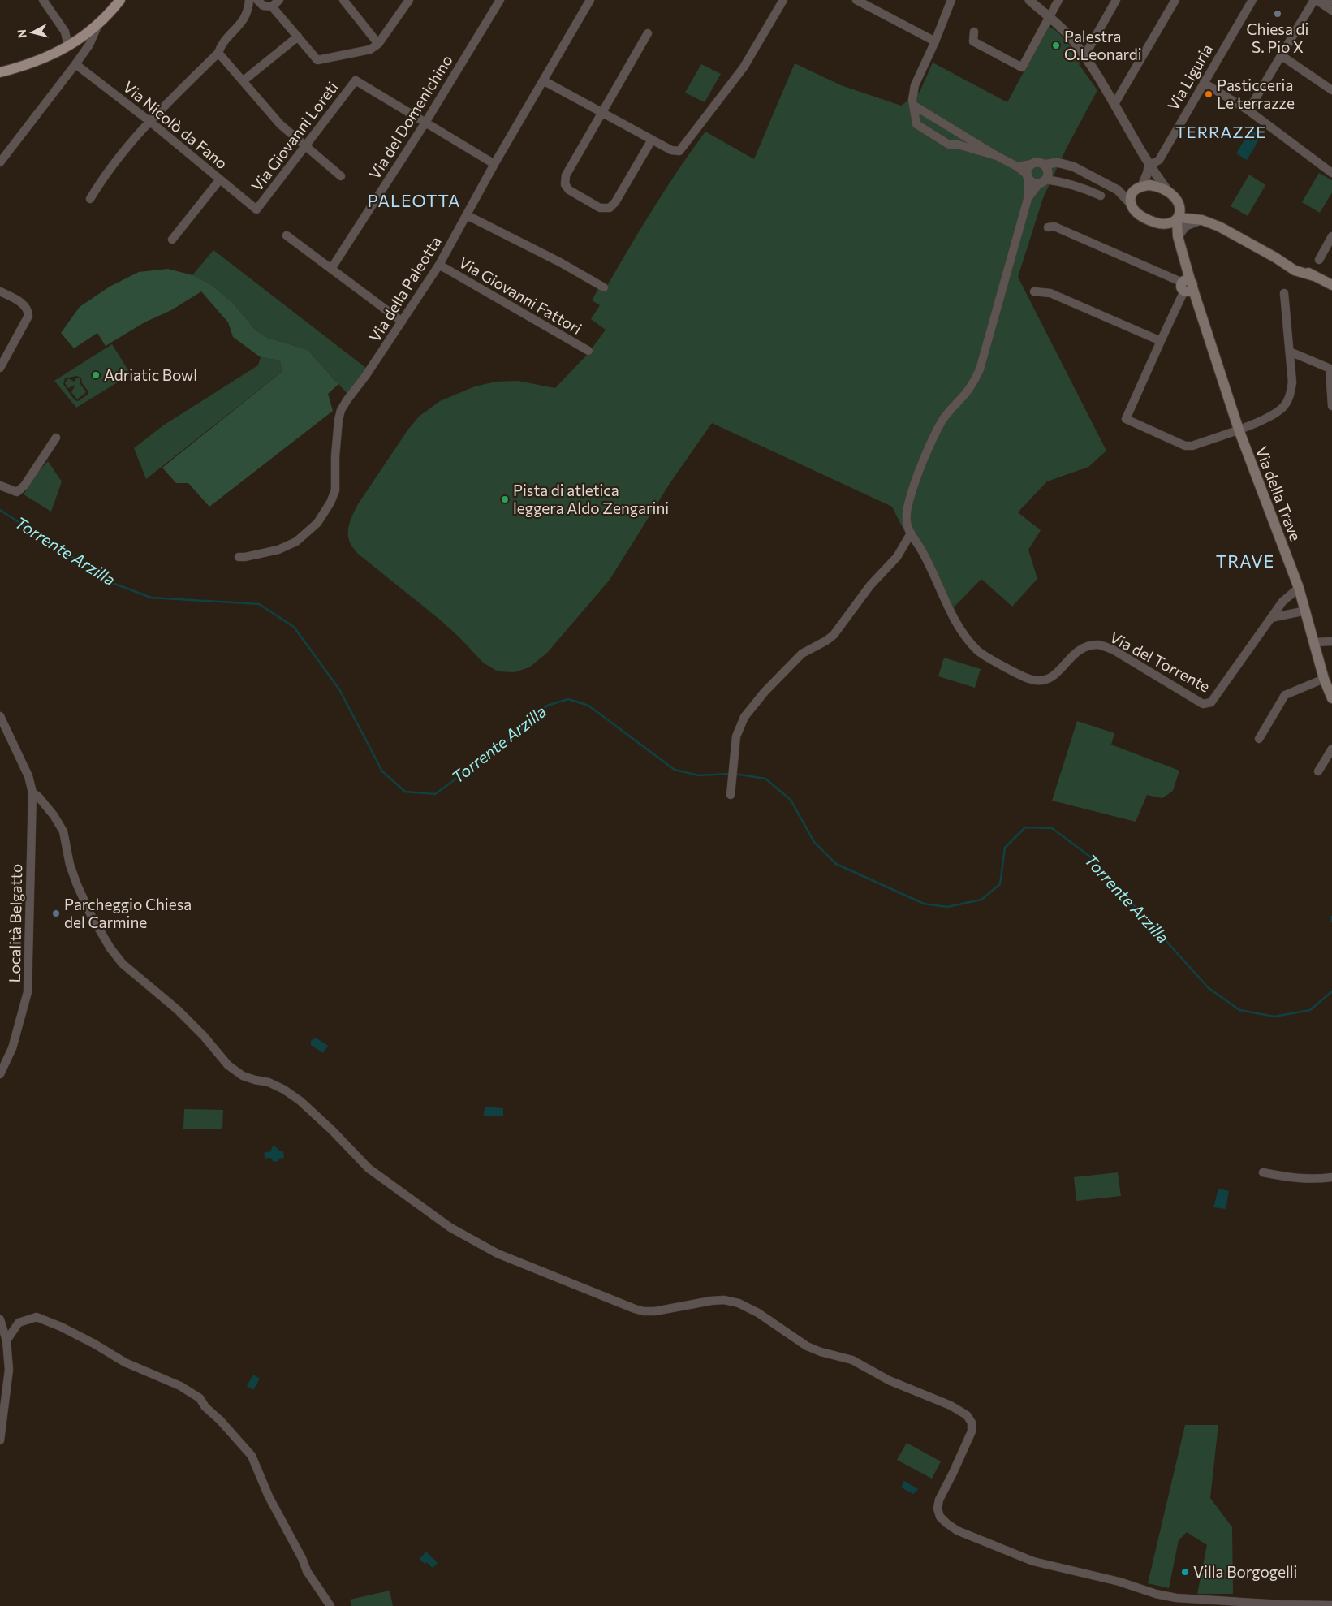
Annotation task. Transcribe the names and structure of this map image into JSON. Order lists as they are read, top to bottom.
{
  "streets": {
    "main road": ["Via della Trave"],
    "street": [
      "Via Liguria",
      "Via del Domenichino",
      "Via Nicolò da Fano",
      "Via Giovanni Loreti",
      "Via della Paleotta",
      "Via Giovanni Fattori",
      "Via del Torrente",
      "Località Belgatto"
    ]
  },
  "crossings": [
    ["Via del Domenichino", "Via Giovanni Loreti"],
    ["Via Nicolò da Fano", "Via Giovanni Loreti"],
    ["Via della Paleotta", "Via Giovanni Fattori"],
    ["Via della Trave", "Via del Torrente"]
  ],
  "districts": ["TERRAZZE", "PALEOTTA", "TRAVE"],
  "water": ["Torrente Arzilla"],
  "places": [
    "Chiesa di S. Pio X",
    "Palestra O.Leonardi",
    "Pasticceria Le terrazze",
    "Adriatic Bowl",
    "Pista di atletica leggera Aldo Zengarini",
    "Parcheggio Chiesa del Carmine",
    "Villa Borgogelli"
  ],
  "north": "left"
}
